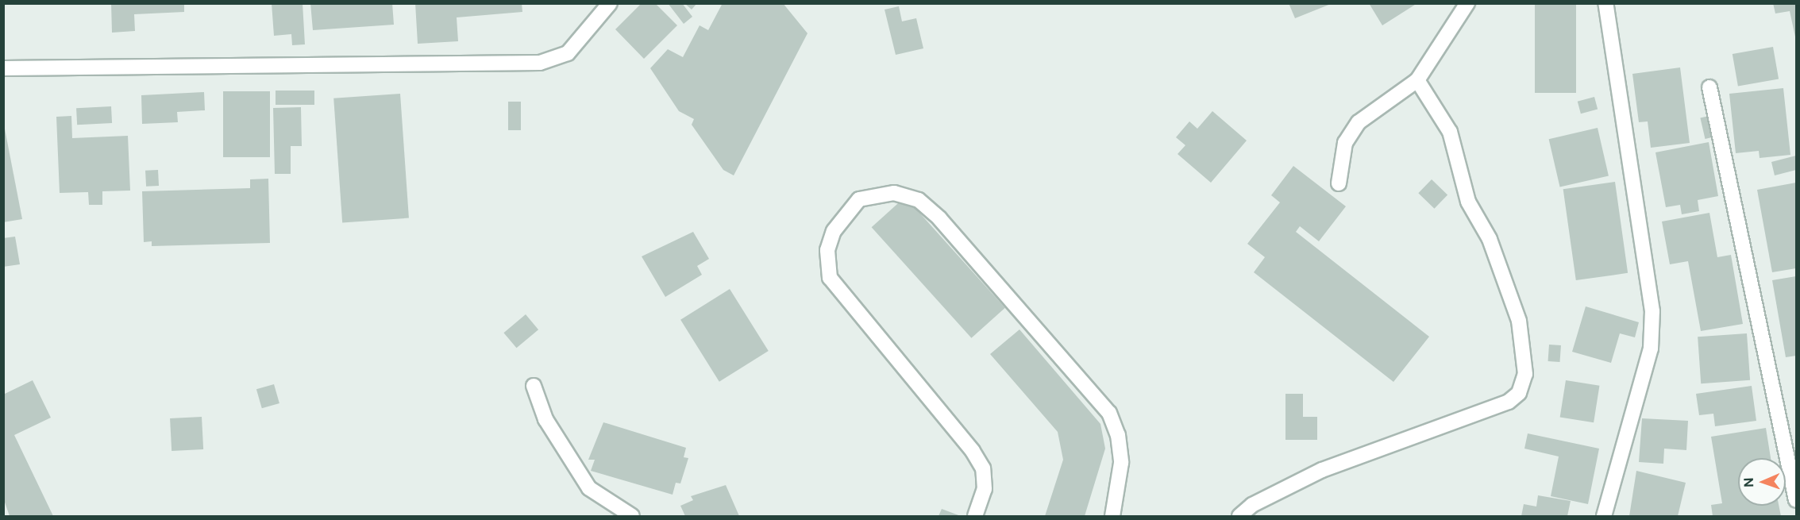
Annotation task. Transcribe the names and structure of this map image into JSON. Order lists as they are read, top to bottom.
{
  "north": "left"
}
